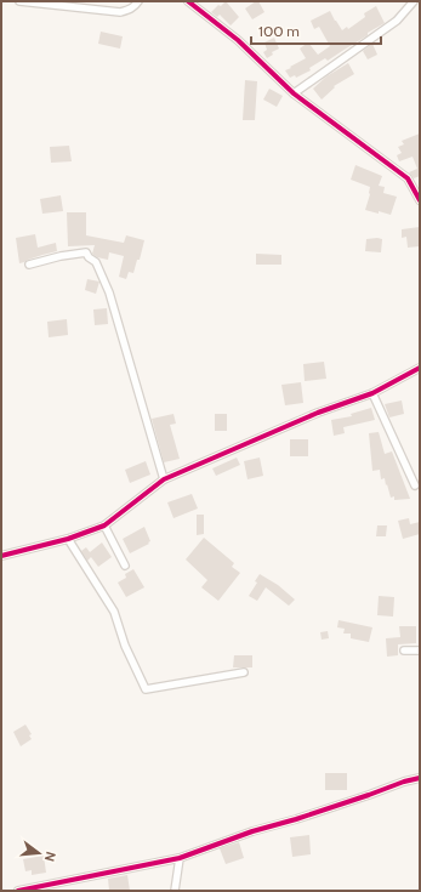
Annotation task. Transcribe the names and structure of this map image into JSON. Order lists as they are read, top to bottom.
{
  "scale_bar": "100 m",
  "north": "right"
}
